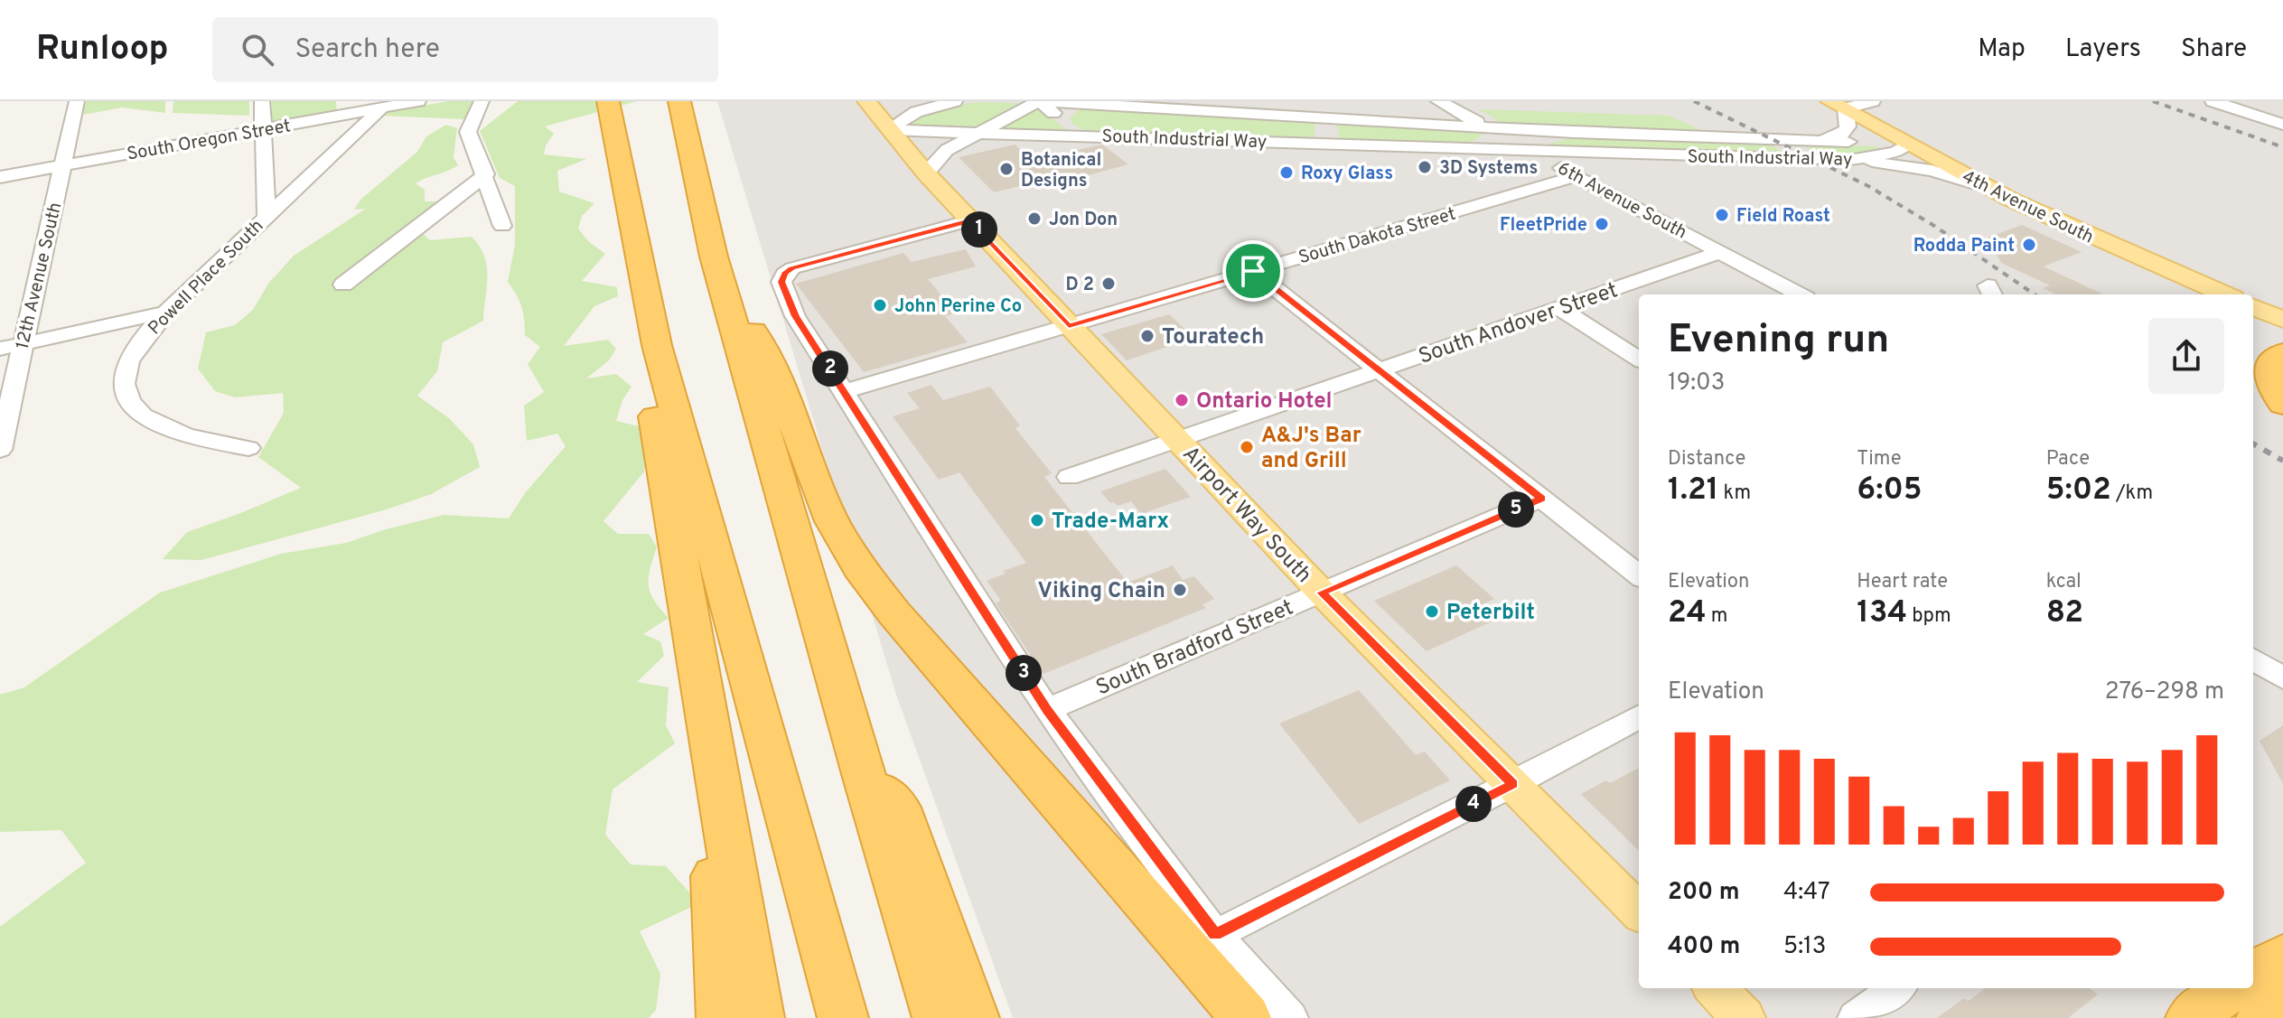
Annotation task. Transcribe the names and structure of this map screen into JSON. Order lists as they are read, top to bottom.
{
  "streets": {
    "main road": ["4th Avenue South", "Airport Way South"],
    "street": [
      "South Industrial Way",
      "South Oregon Street",
      "6th Avenue South",
      "South Dakota Street",
      "12th Avenue South",
      "Powell Place South",
      "South Andover Street",
      "South Bradford Street"
    ]
  },
  "crossings": [
    ["South Industrial Way", "6th Avenue South"],
    ["South Industrial Way", "4th Avenue South"],
    ["South Industrial Way", "Airport Way South"],
    ["South Oregon Street", "12th Avenue South"],
    ["South Oregon Street", "Powell Place South"],
    ["6th Avenue South", "South Dakota Street"],
    ["6th Avenue South", "South Andover Street"],
    ["South Dakota Street", "Airport Way South"],
    ["South Andover Street", "Airport Way South"],
    ["Airport Way South", "South Bradford Street"]
  ],
  "places": [
    "3D Systems",
    "Botanical Designs",
    "Roxy Glass",
    "Field Roast",
    "Jon Don",
    "FleetPride",
    "Rodda Paint",
    "D 2",
    "John Perine Co",
    "Touratech",
    "Ontario Hotel",
    "A&J's Bar and Grill",
    "Trade-Marx",
    "Viking Chain",
    "Peterbilt"
  ],
  "page": {
    "header": "Runloop",
    "search": "Search here",
    "nav": ["Map", "Layers", "Share"],
    "pins": [
      "1",
      "2",
      "5",
      "3",
      "4"
    ],
    "heading": ["Evening run", "19:03"],
    "stats": [
      ["Distance", "1.21 km"],
      ["Time", "6:05"],
      ["Pace", "5:02 /km"],
      ["Elevation", "24 m"],
      ["Heart rate", "134 bpm"],
      ["kcal", "82"]
    ],
    "chart": ["Elevation", "276–298 m"],
    "list": [
      {
        "name": "200 m",
        "note": "4:47"
      },
      {
        "name": "400 m",
        "note": "5:13"
      }
    ]
  }
}
